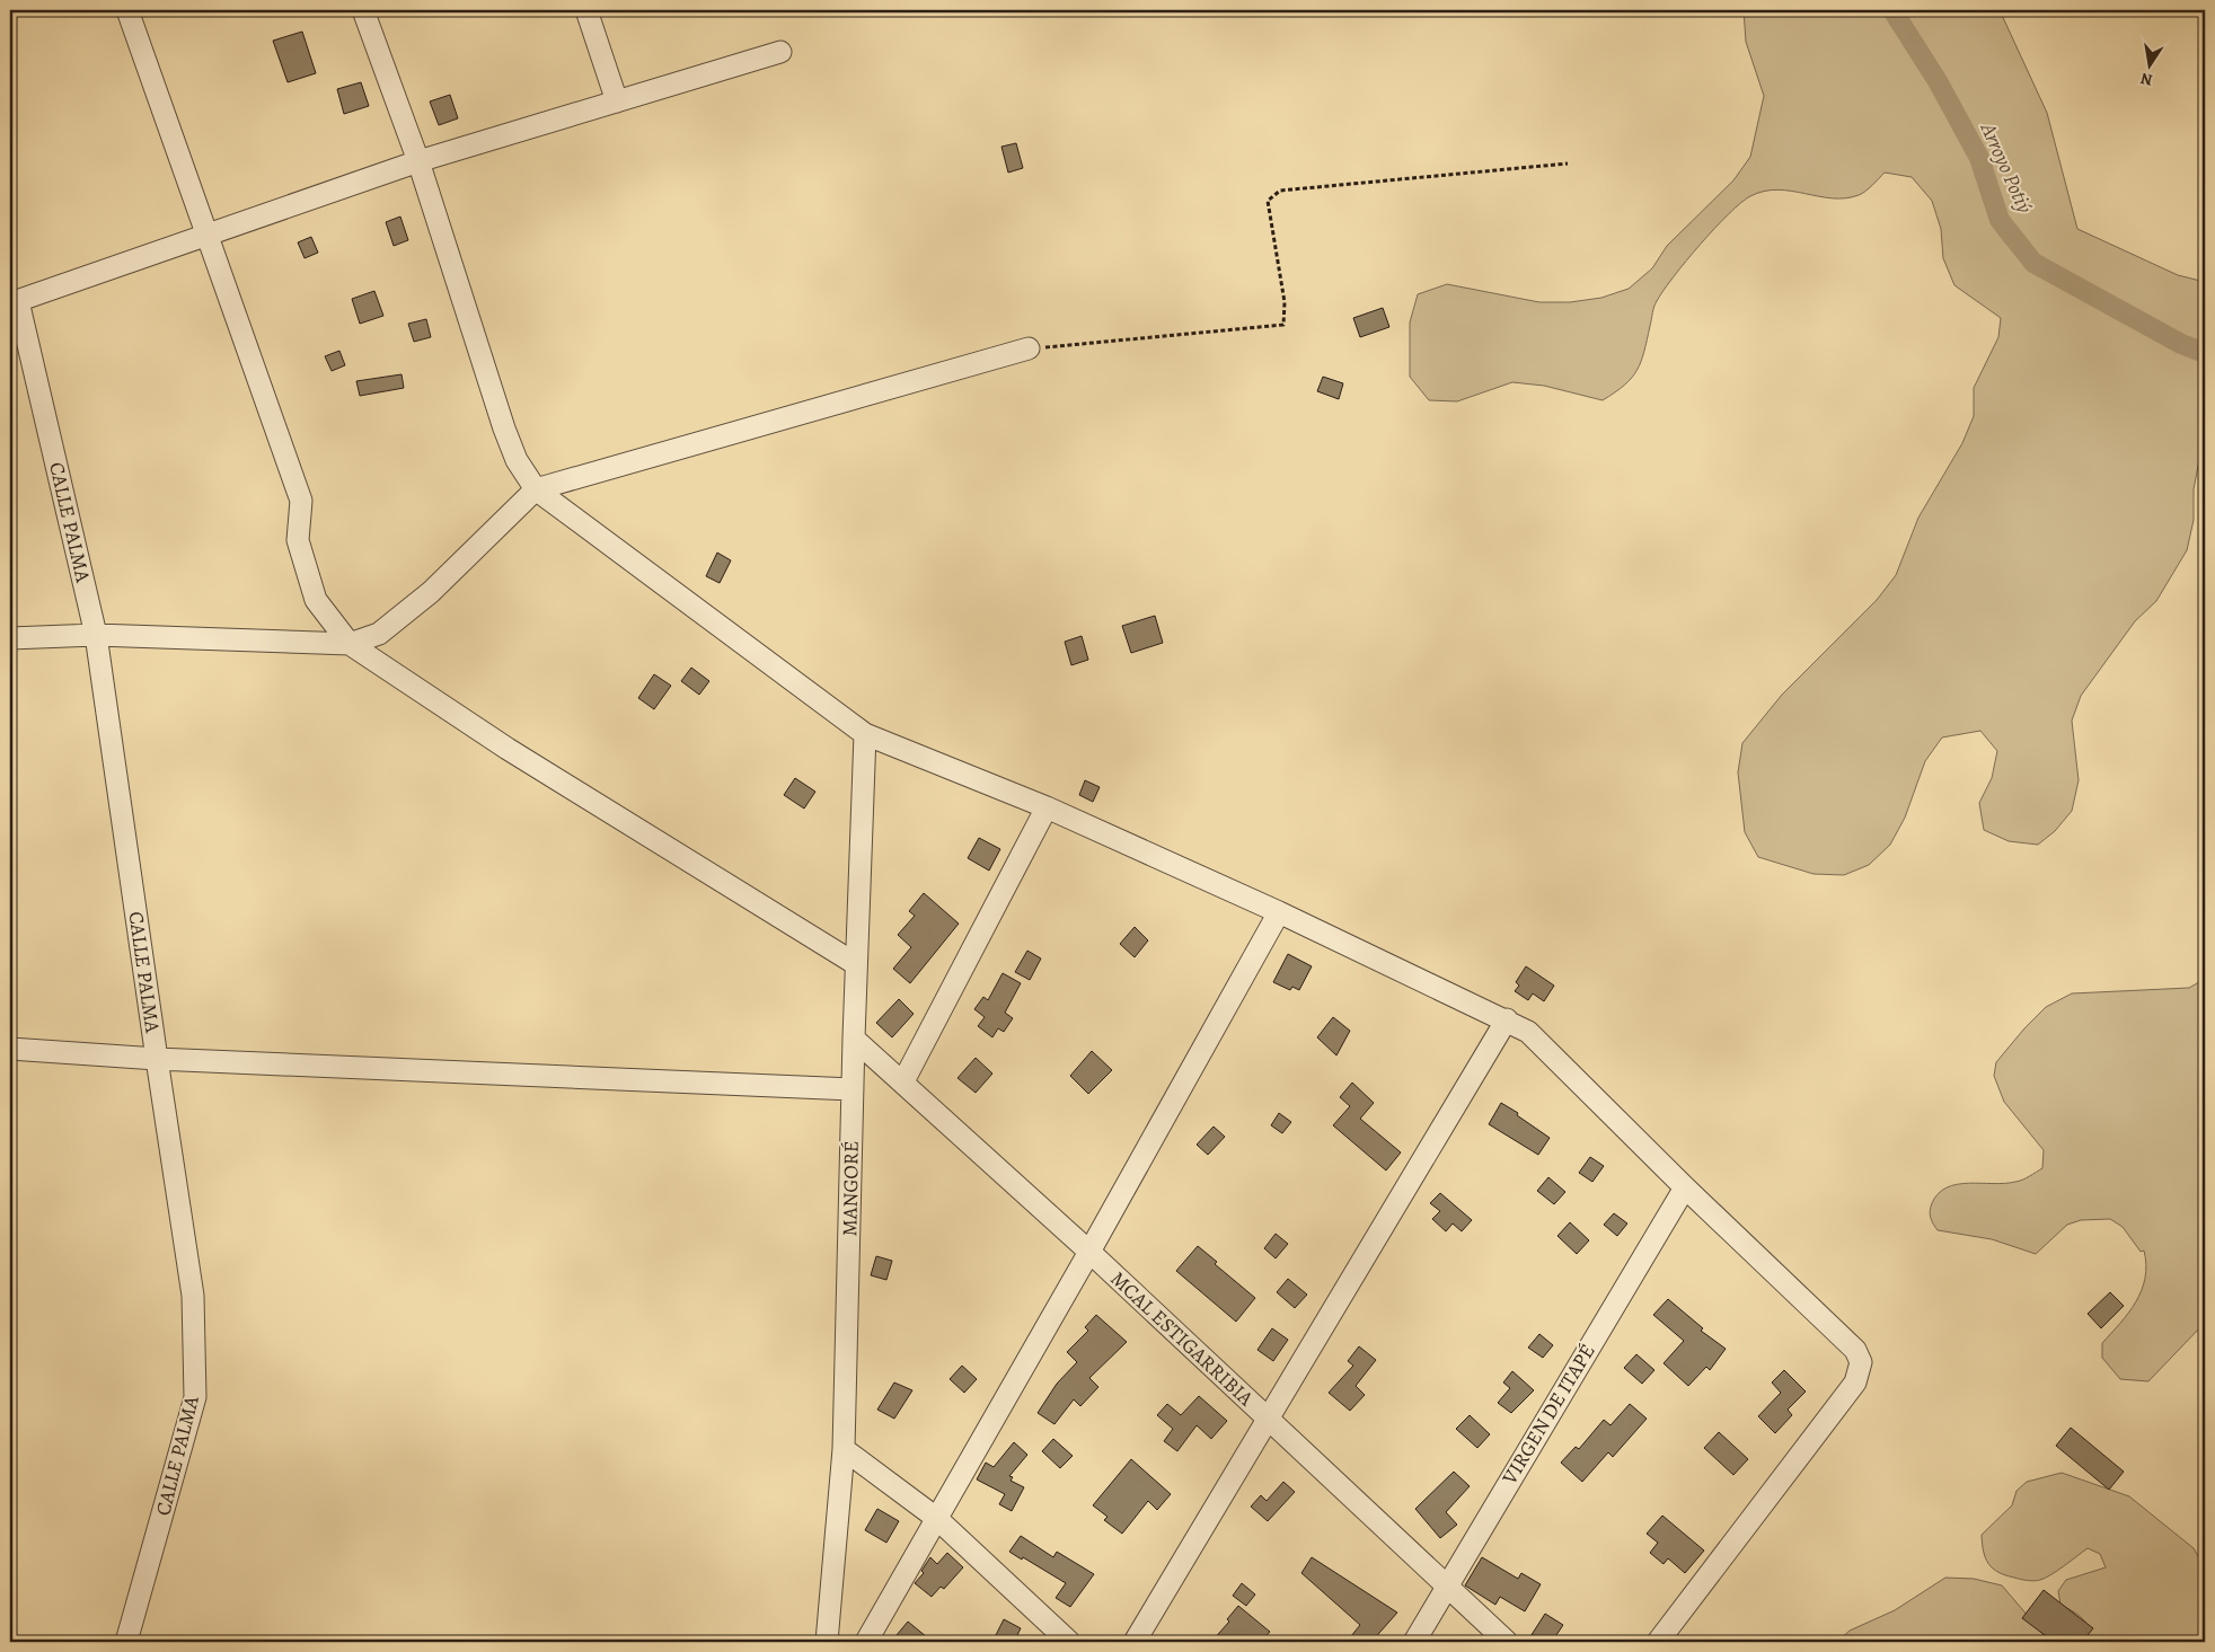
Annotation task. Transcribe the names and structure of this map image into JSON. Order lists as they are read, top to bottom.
{
  "streets": {
    "street": [
      "CALLE PALMA",
      "MANGORÉ",
      "MCAL ESTIGARRIBIA",
      "VIRGEN DE ITAPÉ"
    ]
  },
  "crossings": [
    ["MANGORÉ", "MCAL ESTIGARRIBIA"],
    ["MCAL ESTIGARRIBIA", "VIRGEN DE ITAPÉ"]
  ],
  "water": ["Arroyo Poti´y"],
  "north": "bottom"
}
